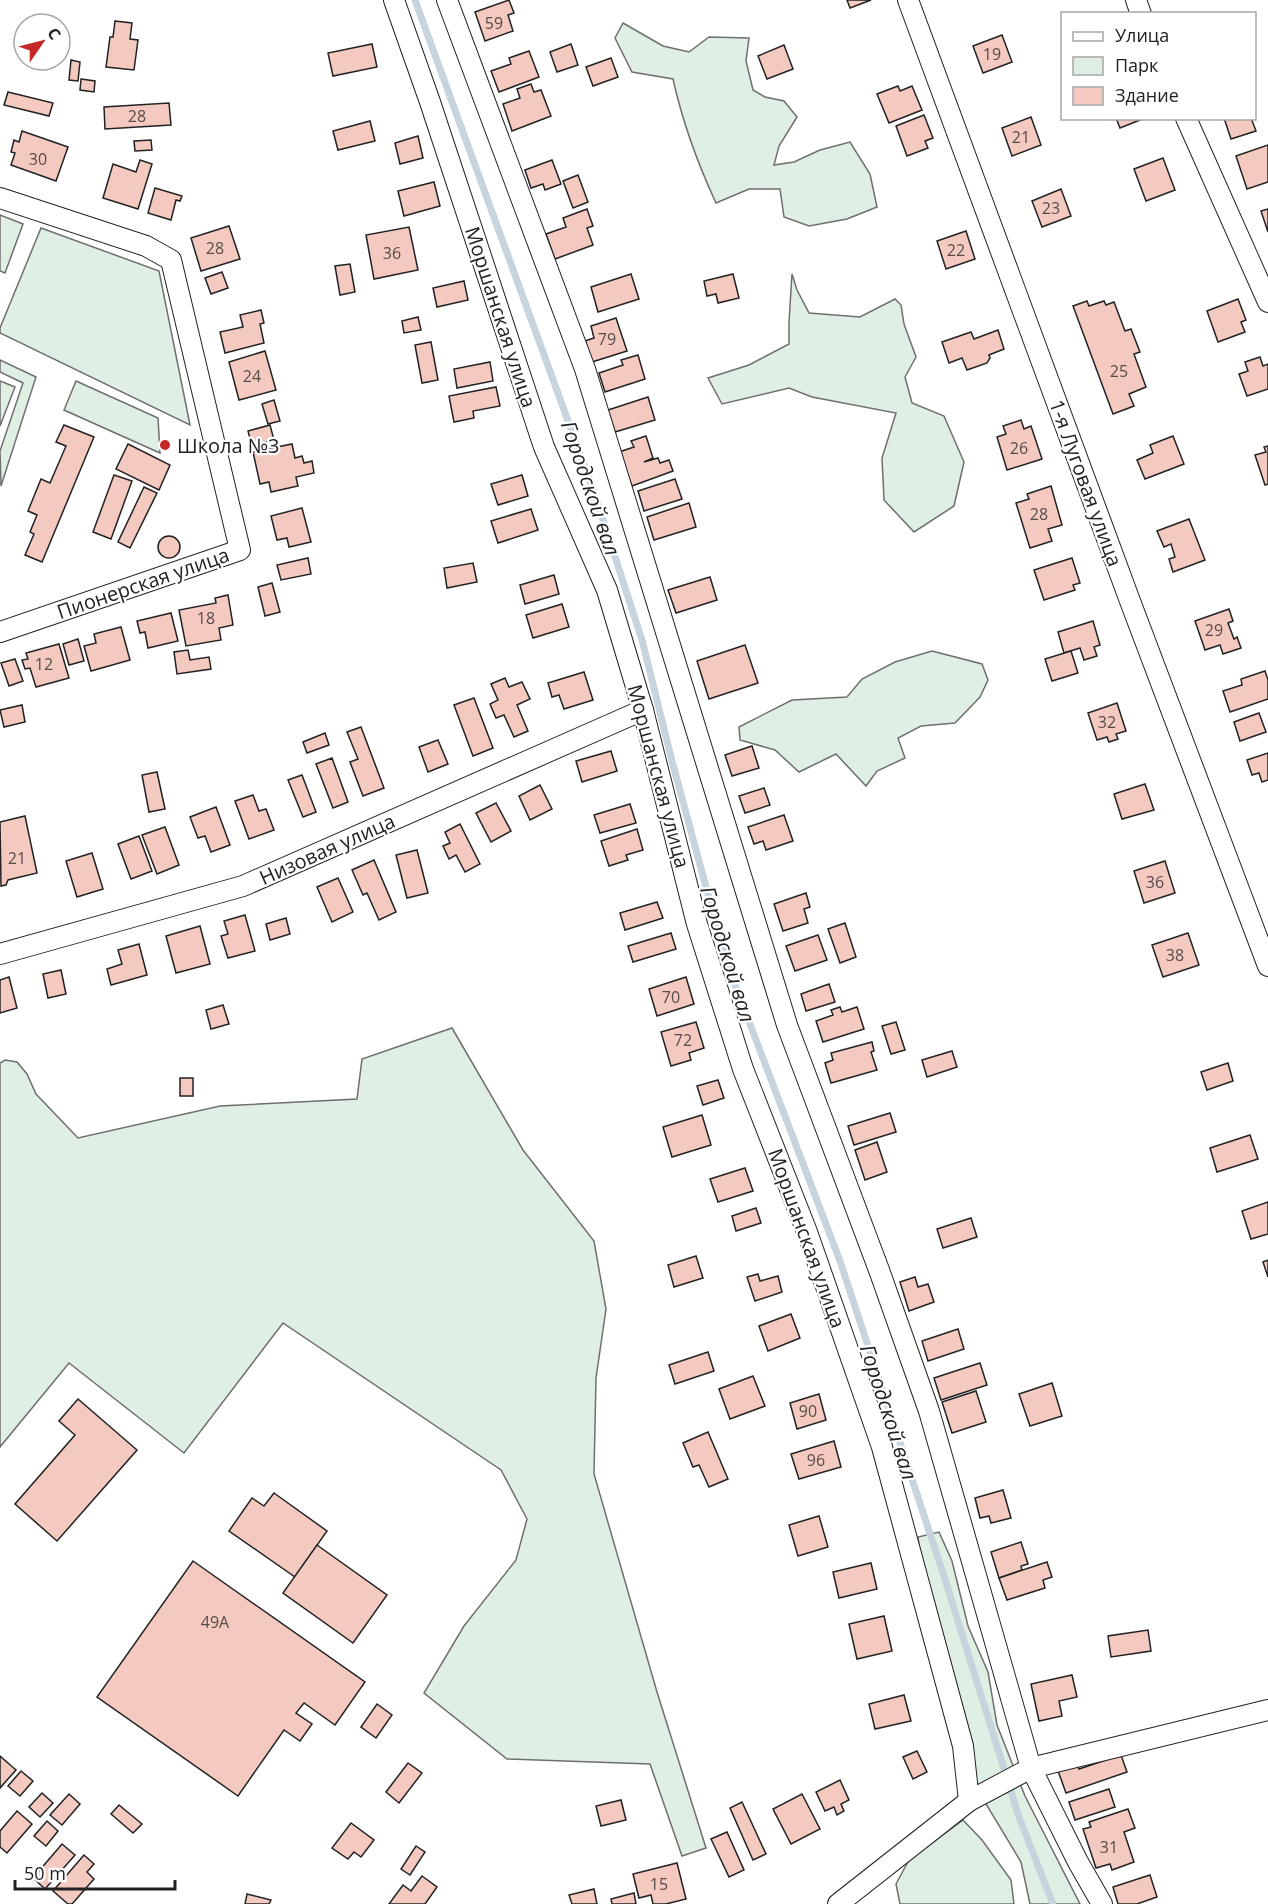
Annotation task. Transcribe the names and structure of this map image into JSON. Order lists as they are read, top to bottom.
{
  "streets": {
    "street": [
      "Моршанская улица",
      "1-я Луговая улица",
      "Пионерская улица",
      "Низовая улица"
    ]
  },
  "crossings": [
    ["Моршанская улица", "Низовая улица"]
  ],
  "water": ["Городской вал"],
  "places": ["Школа №3"],
  "house_numbers": [
    "59",
    "19",
    "28",
    "21",
    "30",
    "23",
    "28",
    "22",
    "36",
    "79",
    "25",
    "24",
    "26",
    "28",
    "18",
    "29",
    "12",
    "32",
    "21",
    "36",
    "38",
    "70",
    "72",
    "90",
    "96",
    "49А",
    "31",
    "15"
  ],
  "legend": ["Улица", "Парк", "Здание"],
  "scale_bar": "50 m",
  "north": "top right"
}
